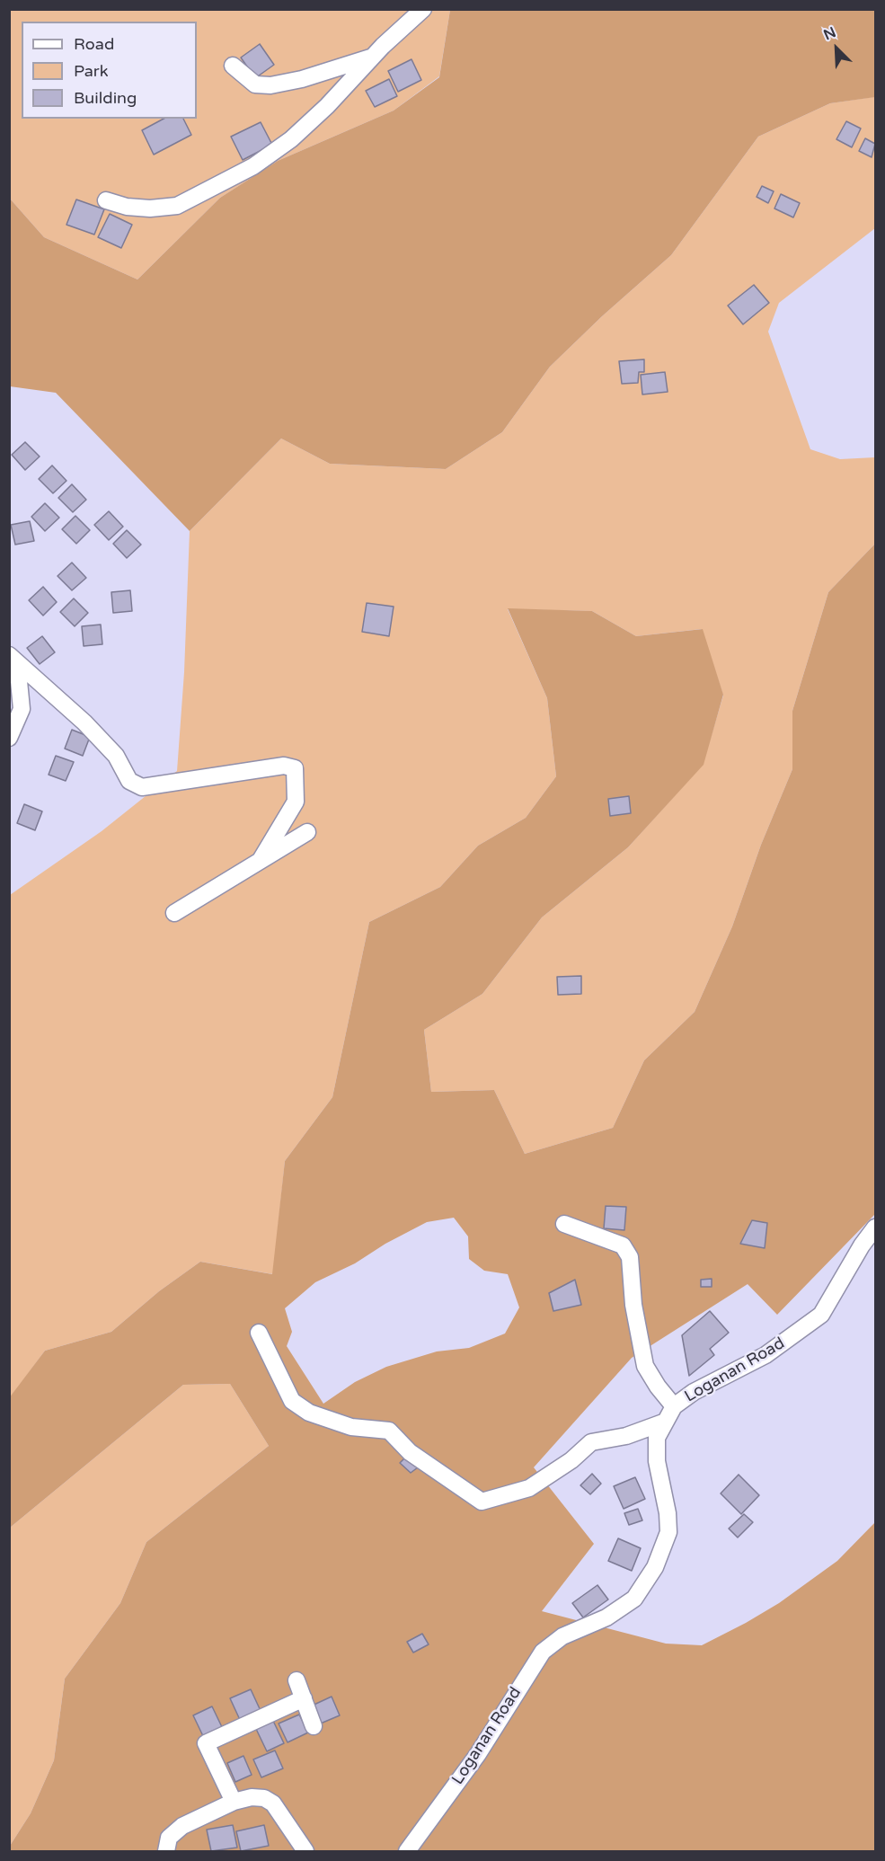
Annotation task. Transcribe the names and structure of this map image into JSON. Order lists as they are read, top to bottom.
{
  "streets": {
    "street": ["Loganan Road"]
  },
  "legend": ["Road", "Park", "Building"],
  "north": "top left"
}
